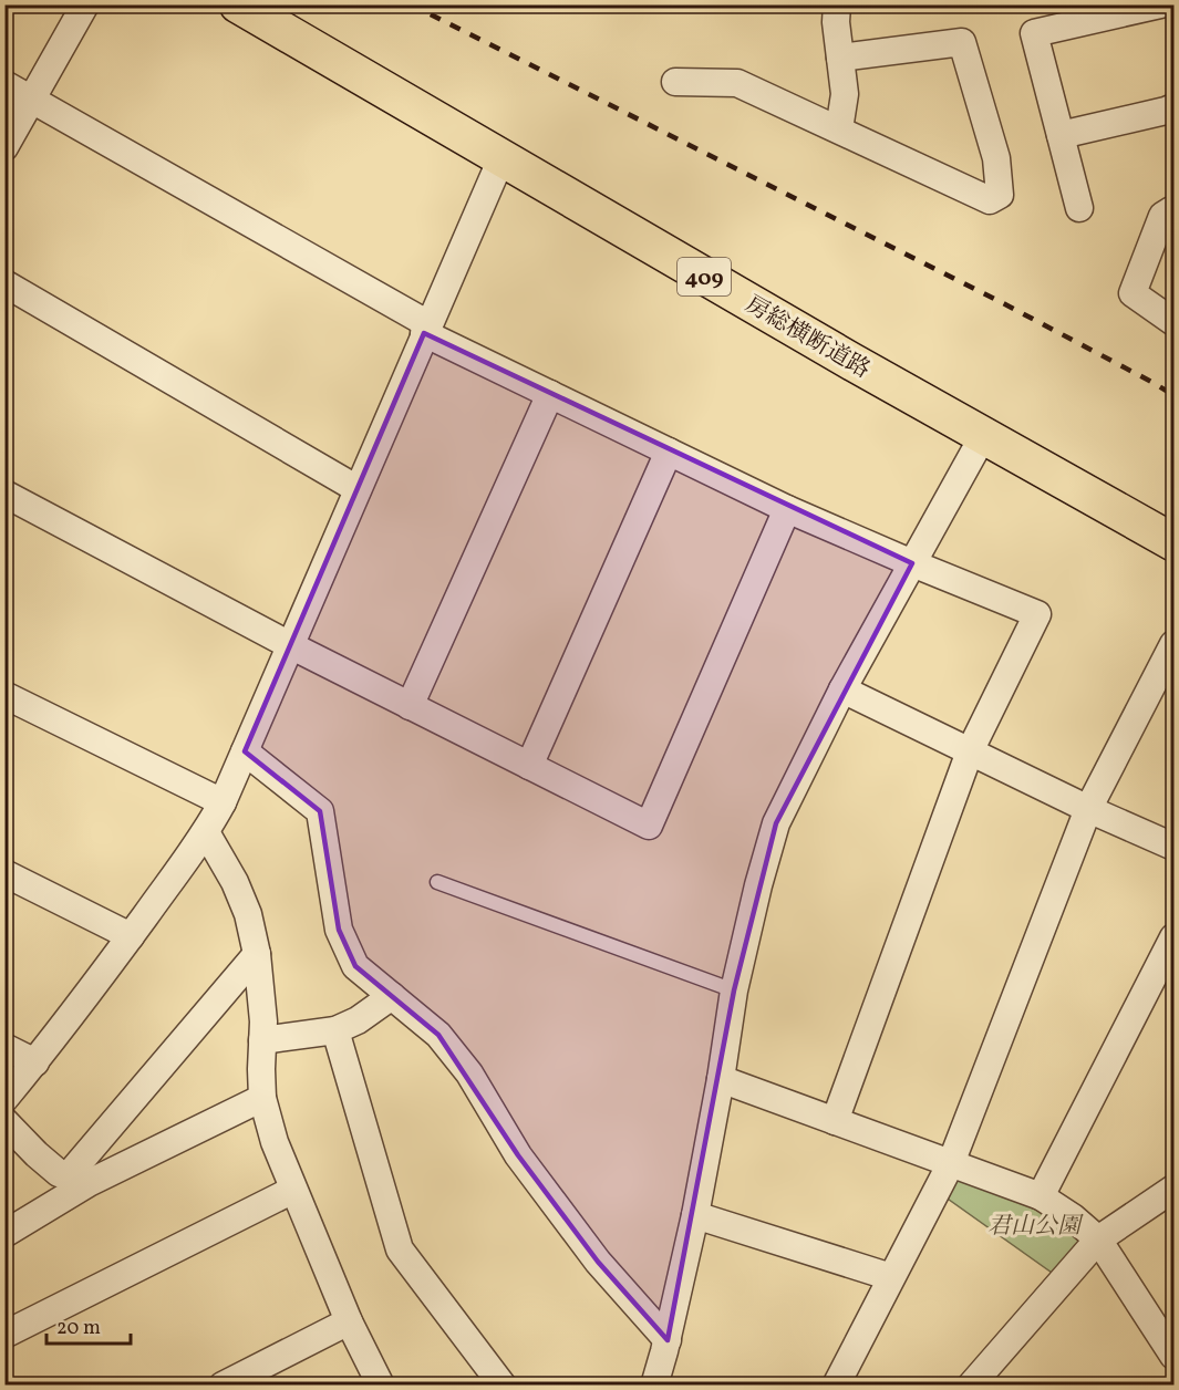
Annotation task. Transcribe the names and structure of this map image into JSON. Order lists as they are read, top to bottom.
{
  "streets": {
    "highway": ["409", "房総横断道路"]
  },
  "parks": ["君山公園"],
  "scale_bar": "20 m"
}
